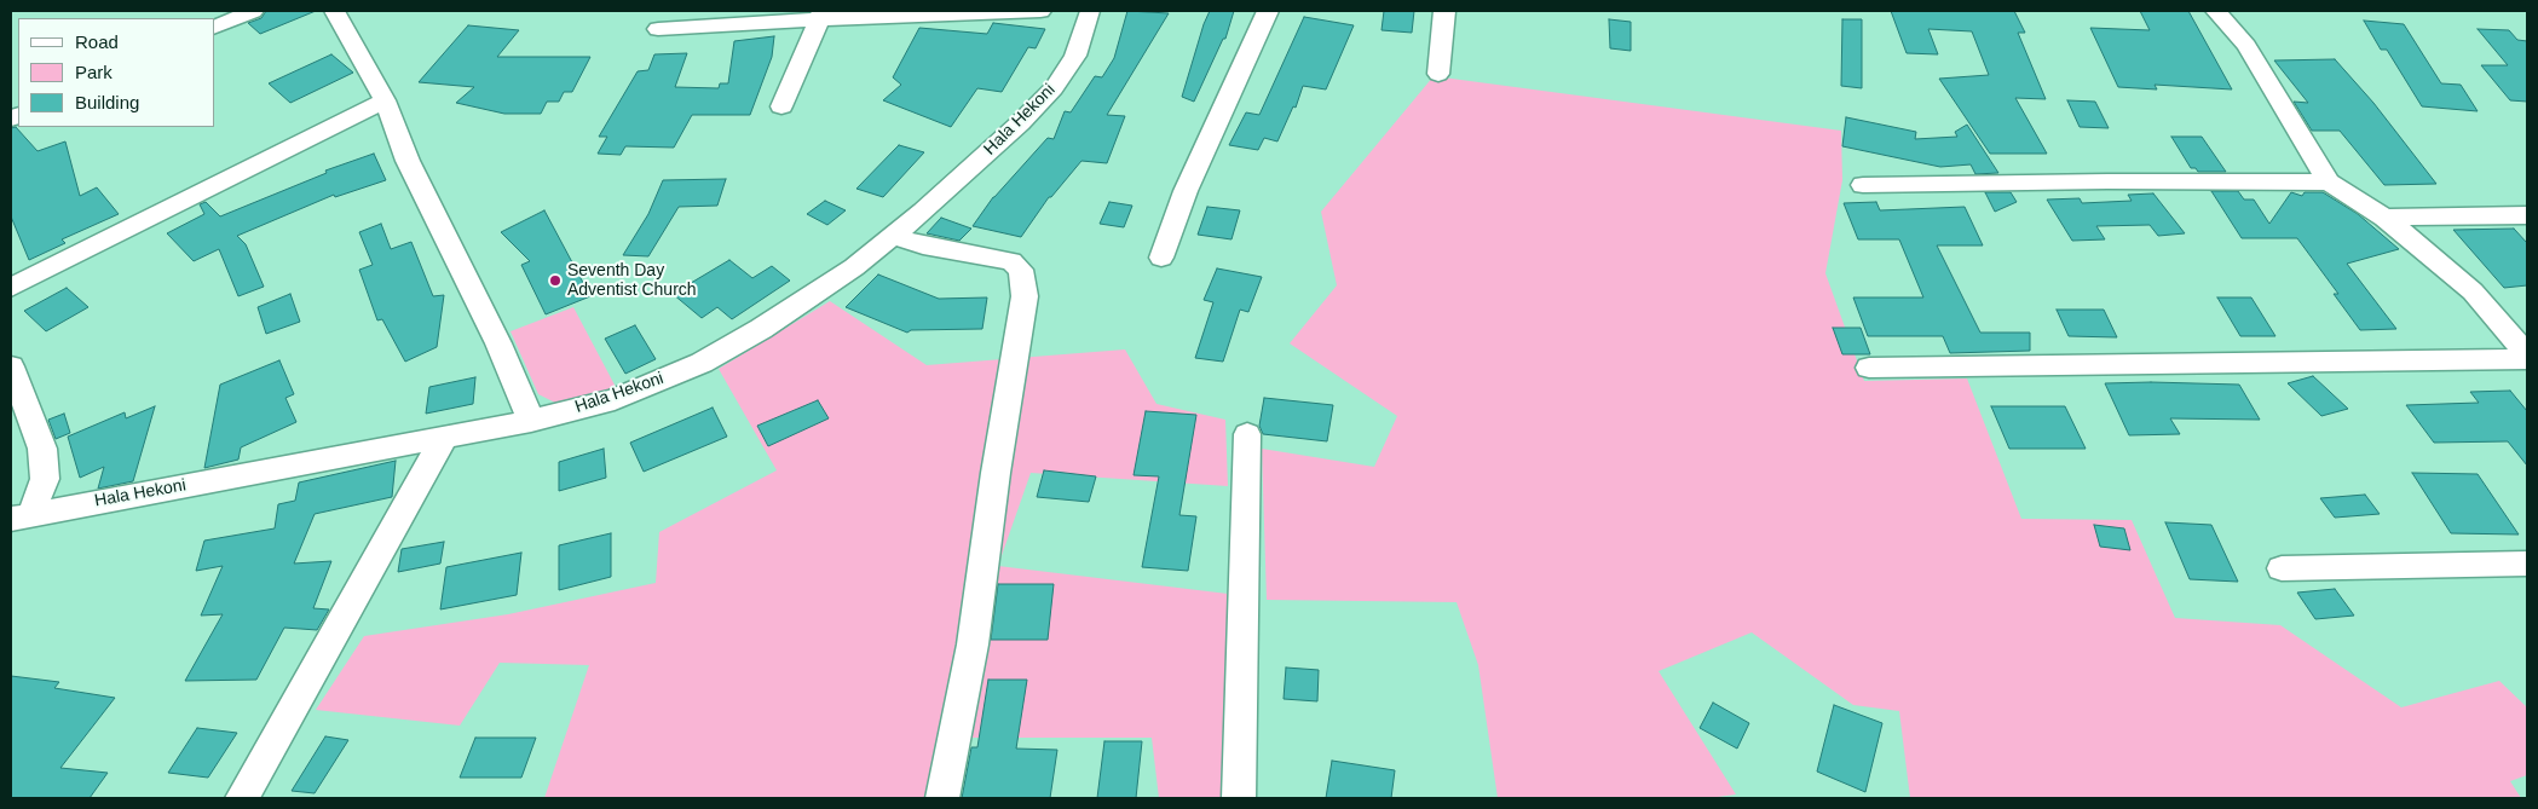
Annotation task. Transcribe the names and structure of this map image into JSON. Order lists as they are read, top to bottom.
{
  "streets": {
    "street": ["Hala Hekoni"]
  },
  "places": ["Seventh Day Adventist Church"],
  "legend": ["Road", "Park", "Building"]
}
